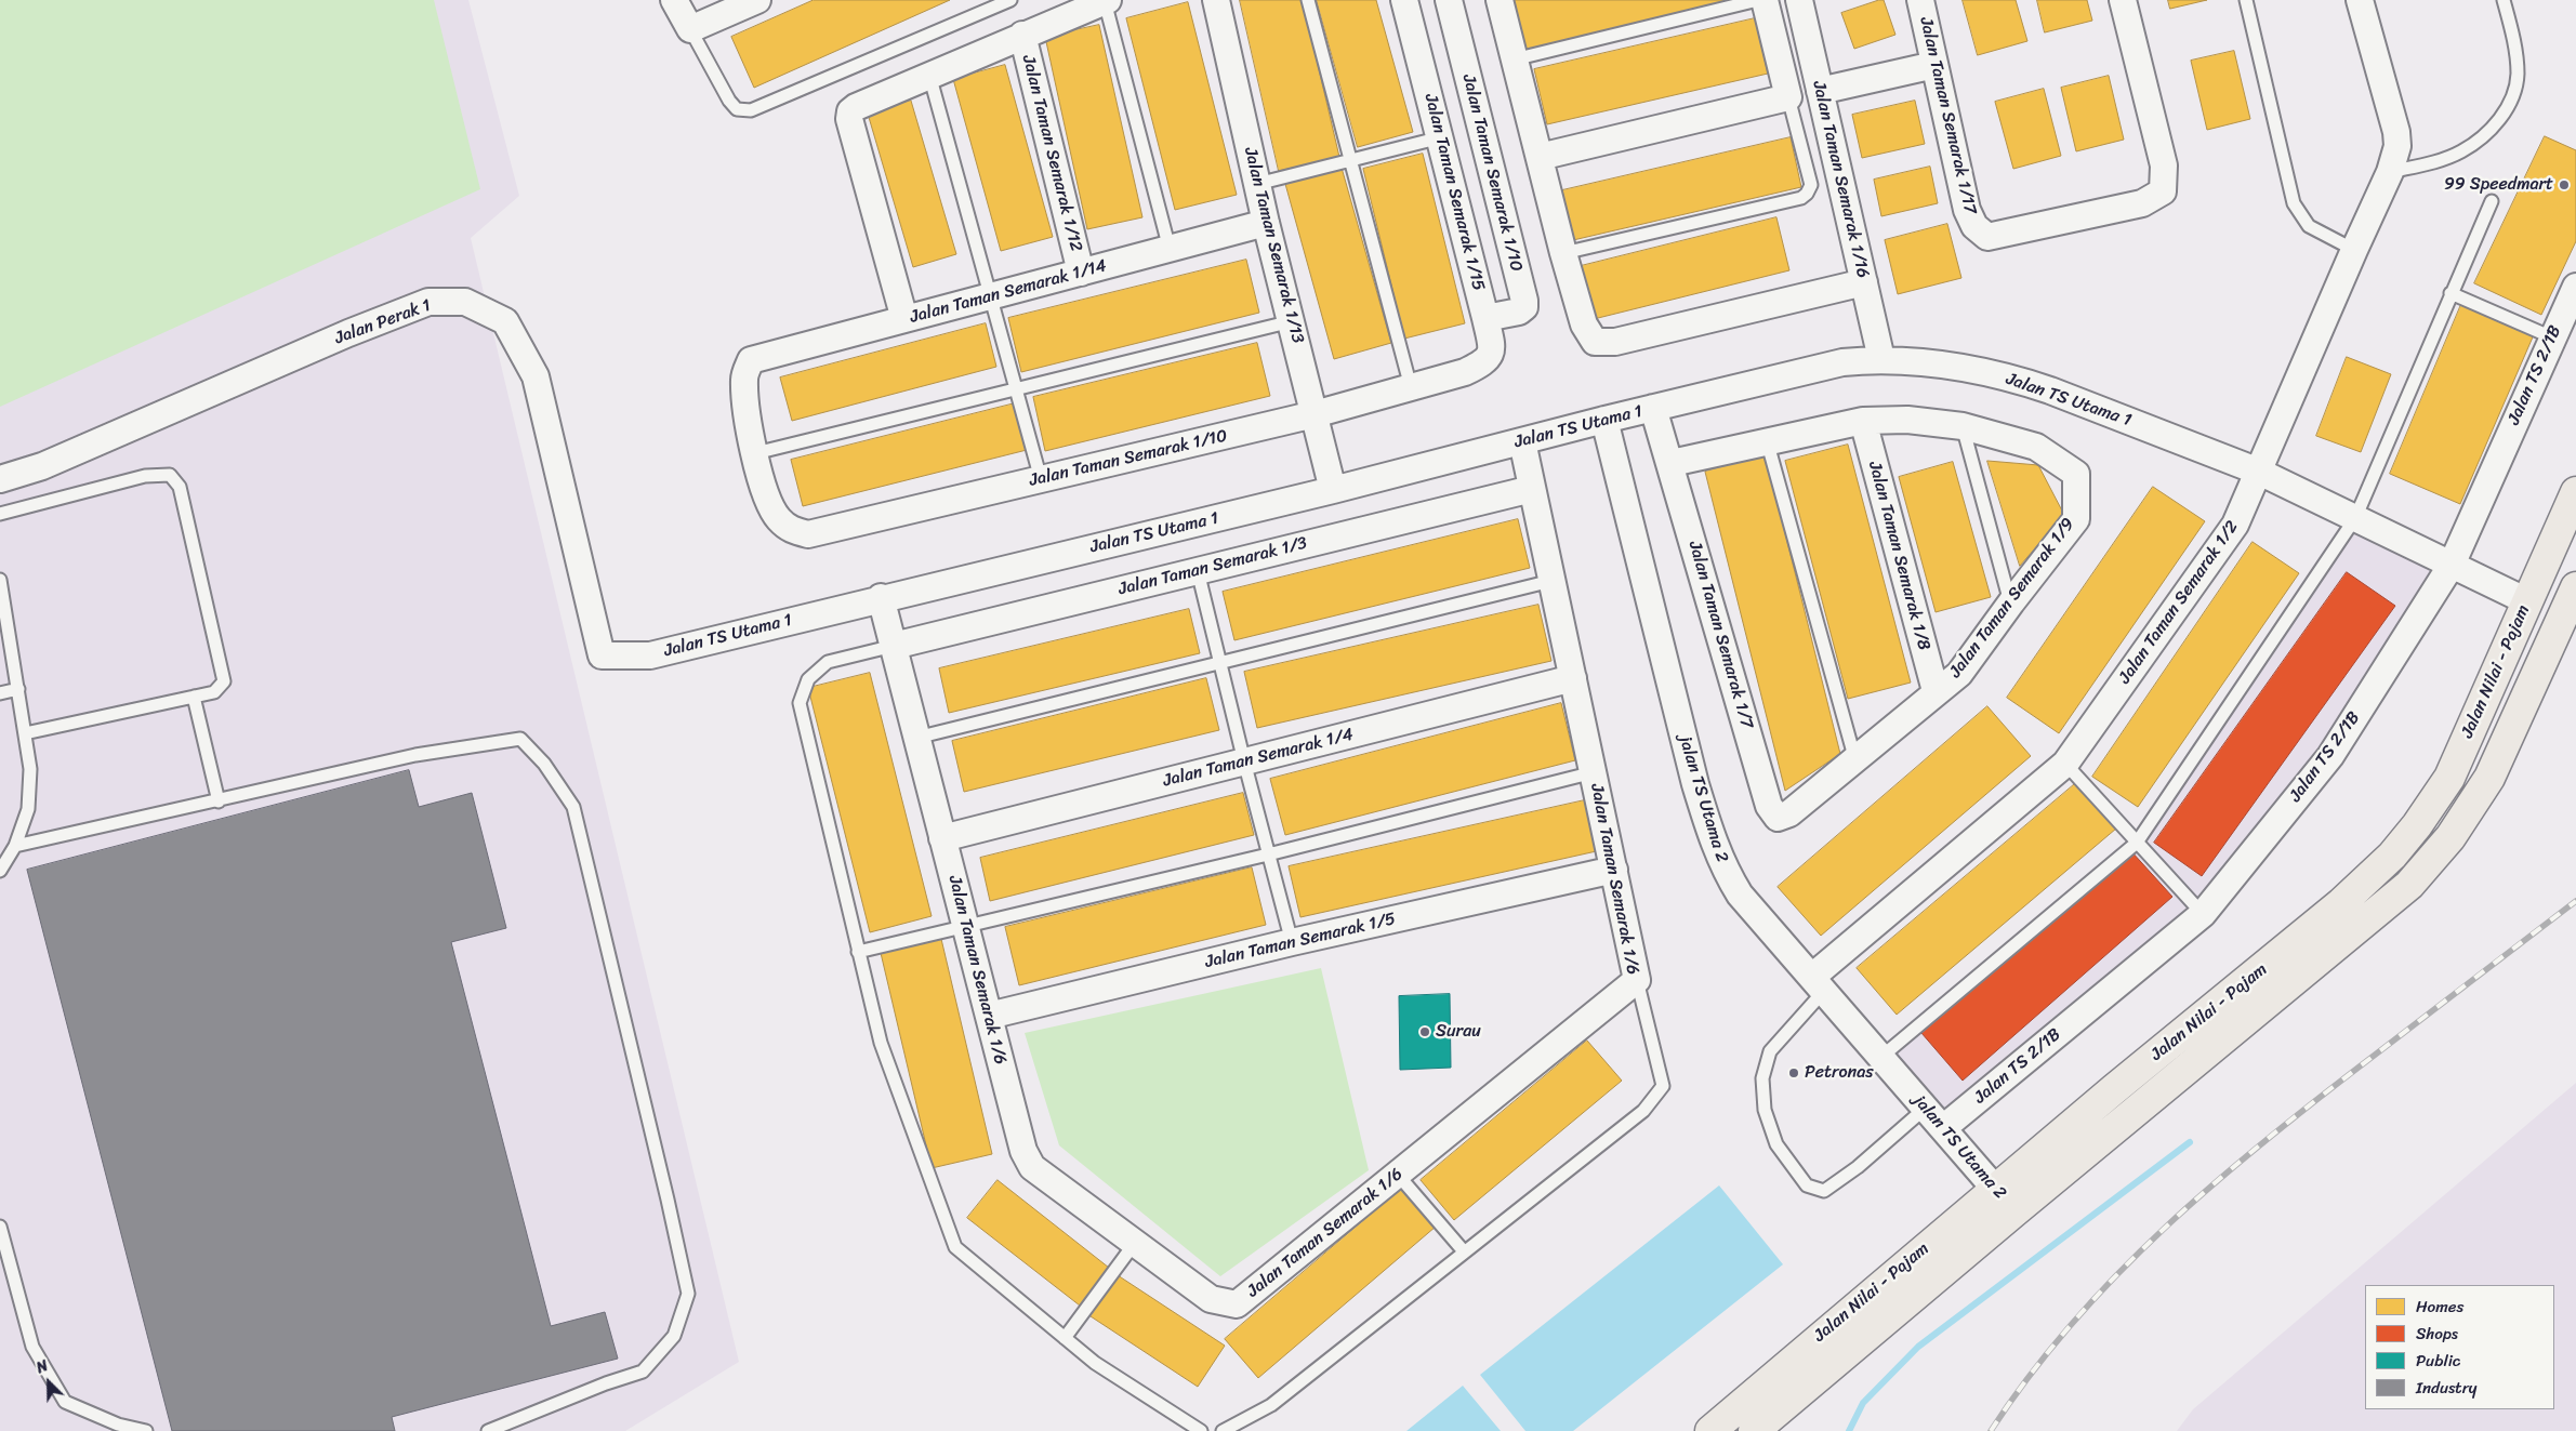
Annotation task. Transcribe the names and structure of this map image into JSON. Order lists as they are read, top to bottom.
{
  "streets": {
    "main road": ["Jalan Nilai - Pajam"],
    "street": [
      "Jalan Taman Semarak 1/17",
      "Jalan Taman Semarak 1/12",
      "Jalan Taman Semarak 1/10",
      "Jalan Taman Semarak 1/16",
      "Jalan Taman Semarak 1/15",
      "Jalan Taman Semarak 1/13",
      "Jalan Taman Semarak 1/14",
      "Jalan Perak 1",
      "Jalan TS 2/1B",
      "Jalan TS Utama 1",
      "Jalan Taman Semarak 1/8",
      "Jalan Taman Semarak 1/3",
      "Jalan Taman Semarak 1/9",
      "Jalan Taman Semarak 1/2",
      "Jalan Taman Semarak 1/7",
      "Jalan Taman Semarak 1/4",
      "jalan TS Utama 2",
      "Jalan Taman Semarak 1/6",
      "Jalan Taman Semarak 1/5"
    ]
  },
  "crossings": [
    ["Jalan Taman Semarak 1/12", "Jalan Taman Semarak 1/14"],
    ["Jalan Taman Semarak 1/10", "Jalan Taman Semarak 1/15"],
    ["Jalan Taman Semarak 1/10", "Jalan Taman Semarak 1/13"],
    ["Jalan Taman Semarak 1/10", "Jalan Taman Semarak 1/14"],
    ["Jalan Taman Semarak 1/16", "Jalan TS Utama 1"],
    ["Jalan Taman Semarak 1/13", "Jalan Taman Semarak 1/14"],
    ["Jalan Taman Semarak 1/13", "Jalan TS Utama 1"],
    ["Jalan Perak 1", "Jalan TS Utama 1"],
    ["Jalan TS 2/1B", "Jalan TS Utama 1"],
    ["Jalan TS 2/1B", "jalan TS Utama 2"],
    ["Jalan TS Utama 1", "Jalan Taman Semarak 1/2"],
    ["Jalan TS Utama 1", "Jalan Taman Semarak 1/7"],
    ["Jalan TS Utama 1", "Jalan Nilai - Pajam"],
    ["Jalan TS Utama 1", "jalan TS Utama 2"],
    ["Jalan TS Utama 1", "Jalan Taman Semarak 1/6"],
    ["Jalan Taman Semarak 1/8", "Jalan Taman Semarak 1/9"],
    ["Jalan Taman Semarak 1/3", "Jalan Taman Semarak 1/6"],
    ["Jalan Taman Semarak 1/9", "Jalan Taman Semarak 1/7"],
    ["Jalan Taman Semarak 1/2", "jalan TS Utama 2"],
    ["Jalan Nilai - Pajam", "jalan TS Utama 2"],
    ["Jalan Taman Semarak 1/4", "Jalan Taman Semarak 1/6"],
    ["Jalan Taman Semarak 1/6", "Jalan Taman Semarak 1/5"]
  ],
  "places": ["99 Speedmart", "Surau", "Petronas"],
  "legend": [
    "Homes",
    "Shops",
    "Public",
    "Industry"
  ],
  "north": "top left"
}
